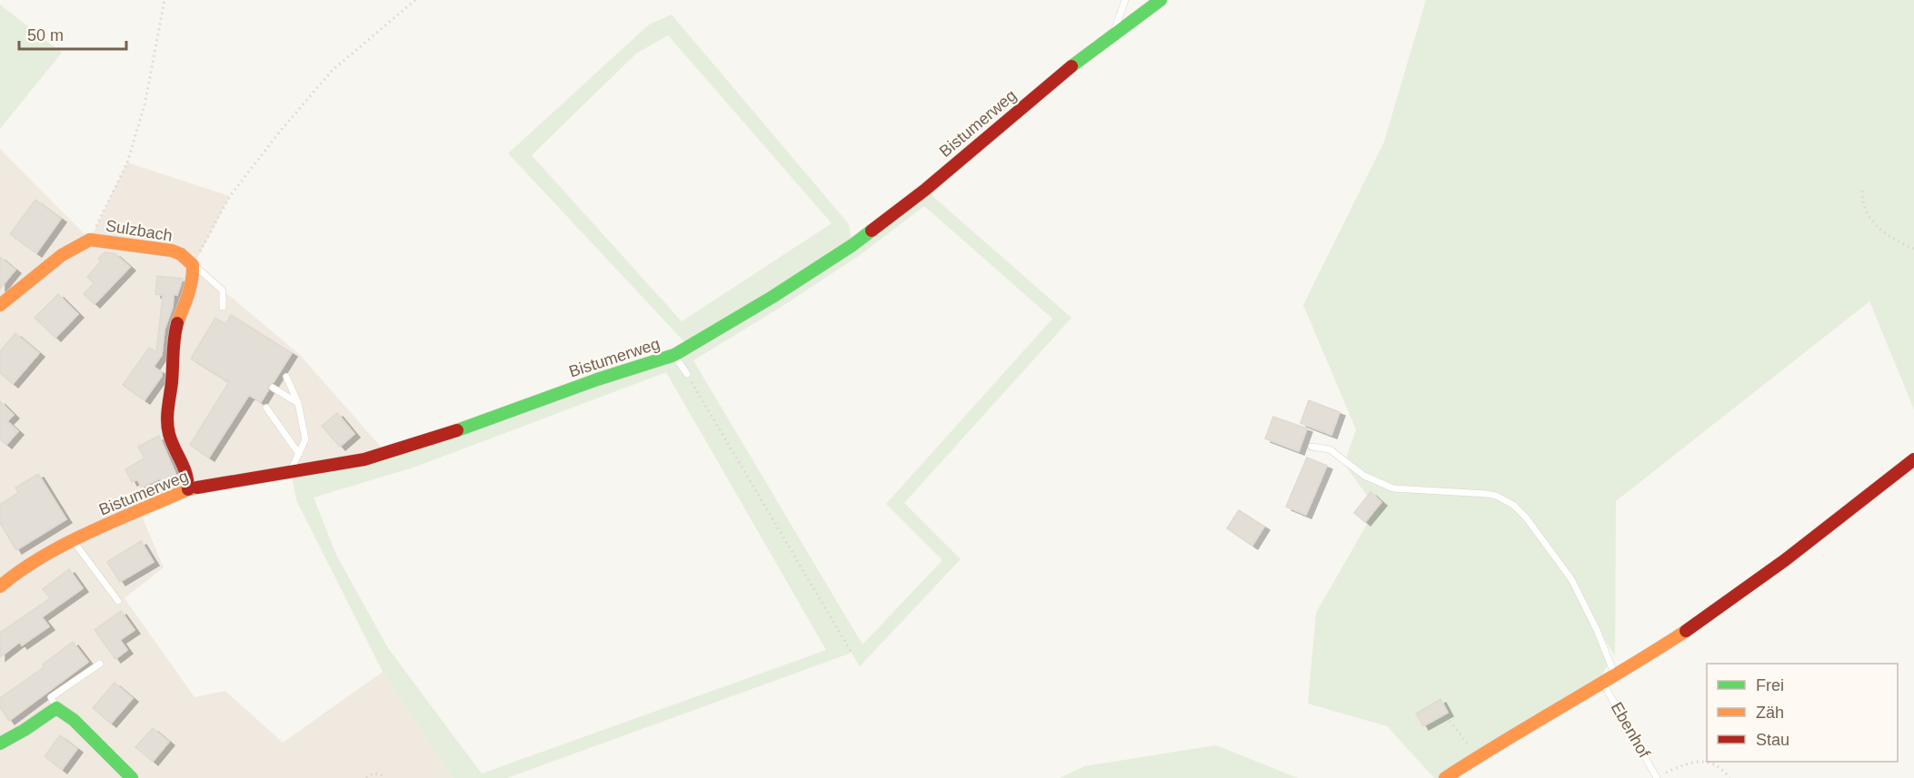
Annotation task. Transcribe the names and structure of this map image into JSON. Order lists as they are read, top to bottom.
{
  "streets": {
    "street": ["Bistumerweg", "Sulzbach"],
    "lane": ["Ebenhof"]
  },
  "legend": ["Frei", "Zäh", "Stau"],
  "scale_bar": "50 m"
}
